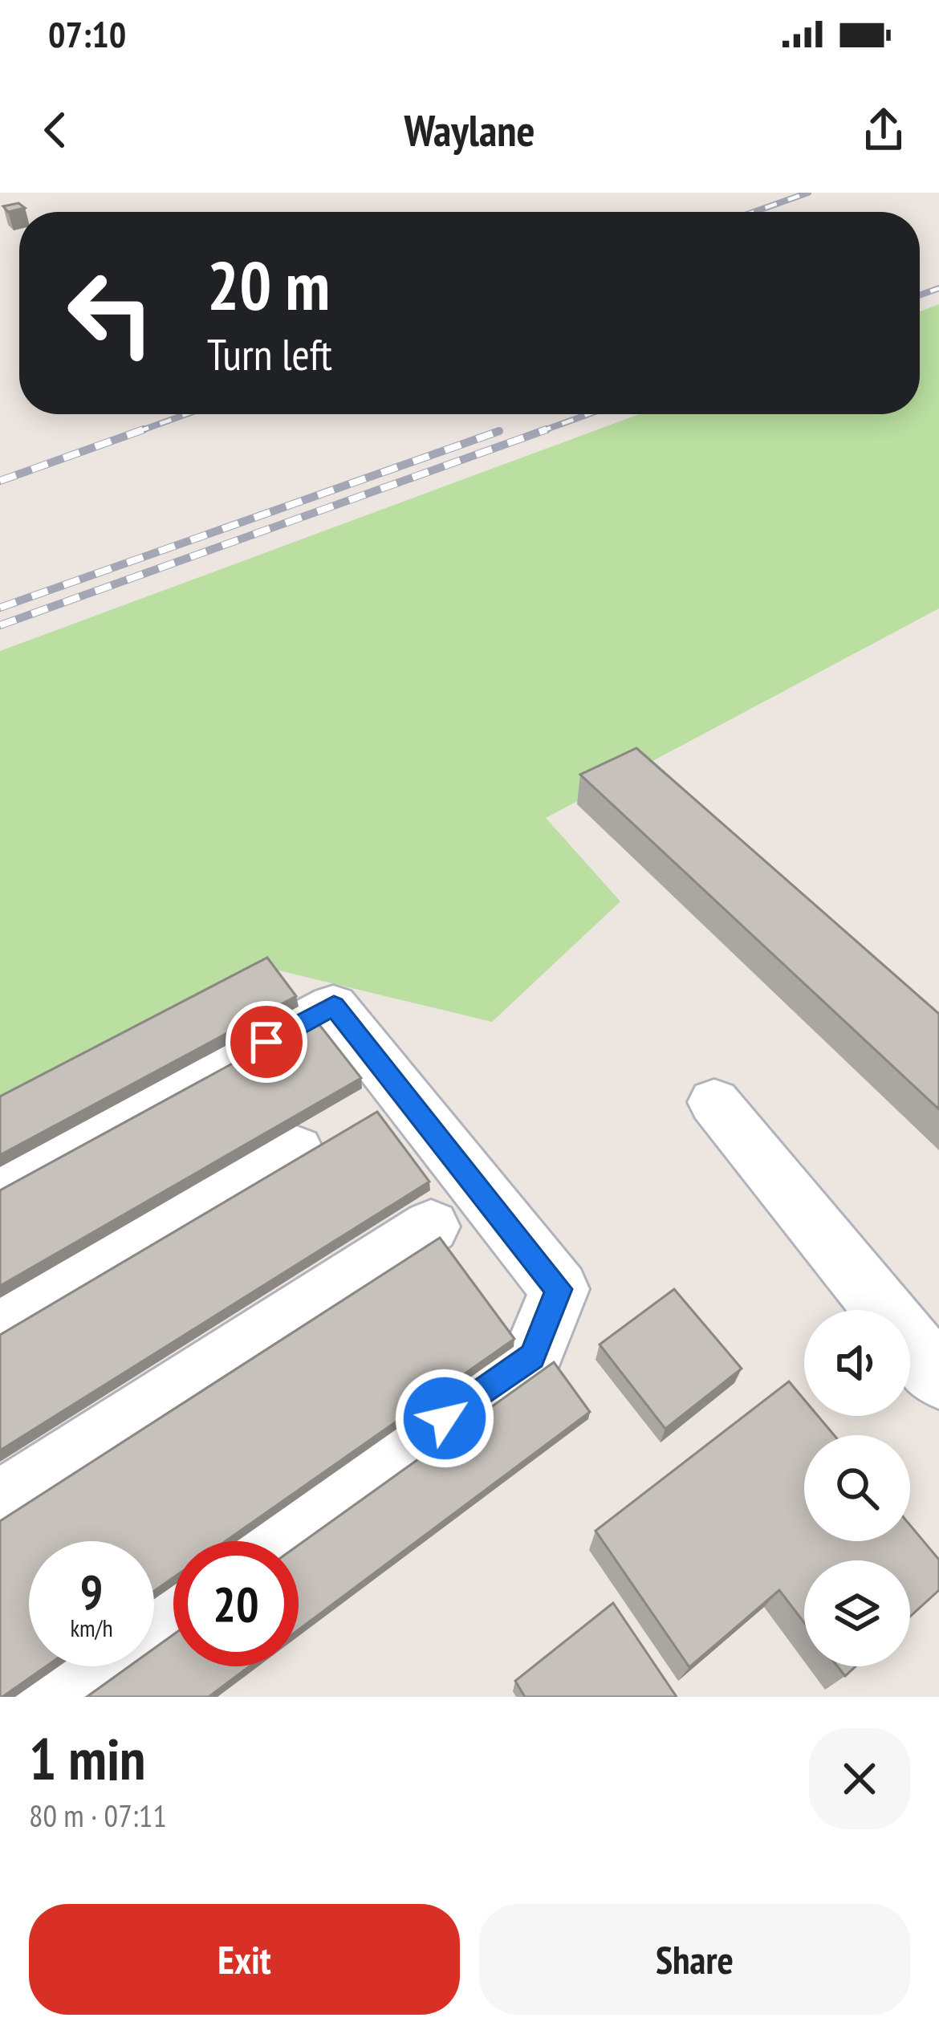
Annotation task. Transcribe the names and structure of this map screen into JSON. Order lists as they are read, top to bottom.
{
  "page": {
    "status": "07:10",
    "header": "Waylane",
    "turn": ["20 m", "Turn left"],
    "speed": "9 km/h",
    "limit": "20",
    "heading": ["1 min", "80 m · 07:11"],
    "buttons": ["Exit", "Share"]
  }
}
